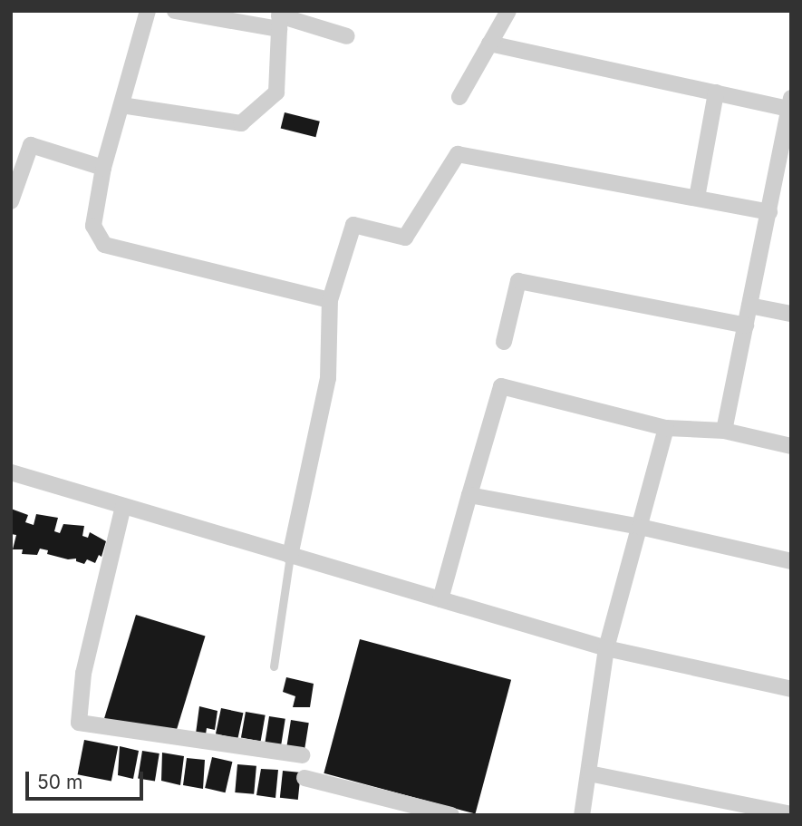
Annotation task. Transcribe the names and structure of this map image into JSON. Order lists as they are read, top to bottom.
{
  "scale_bar": "50 m"
}
